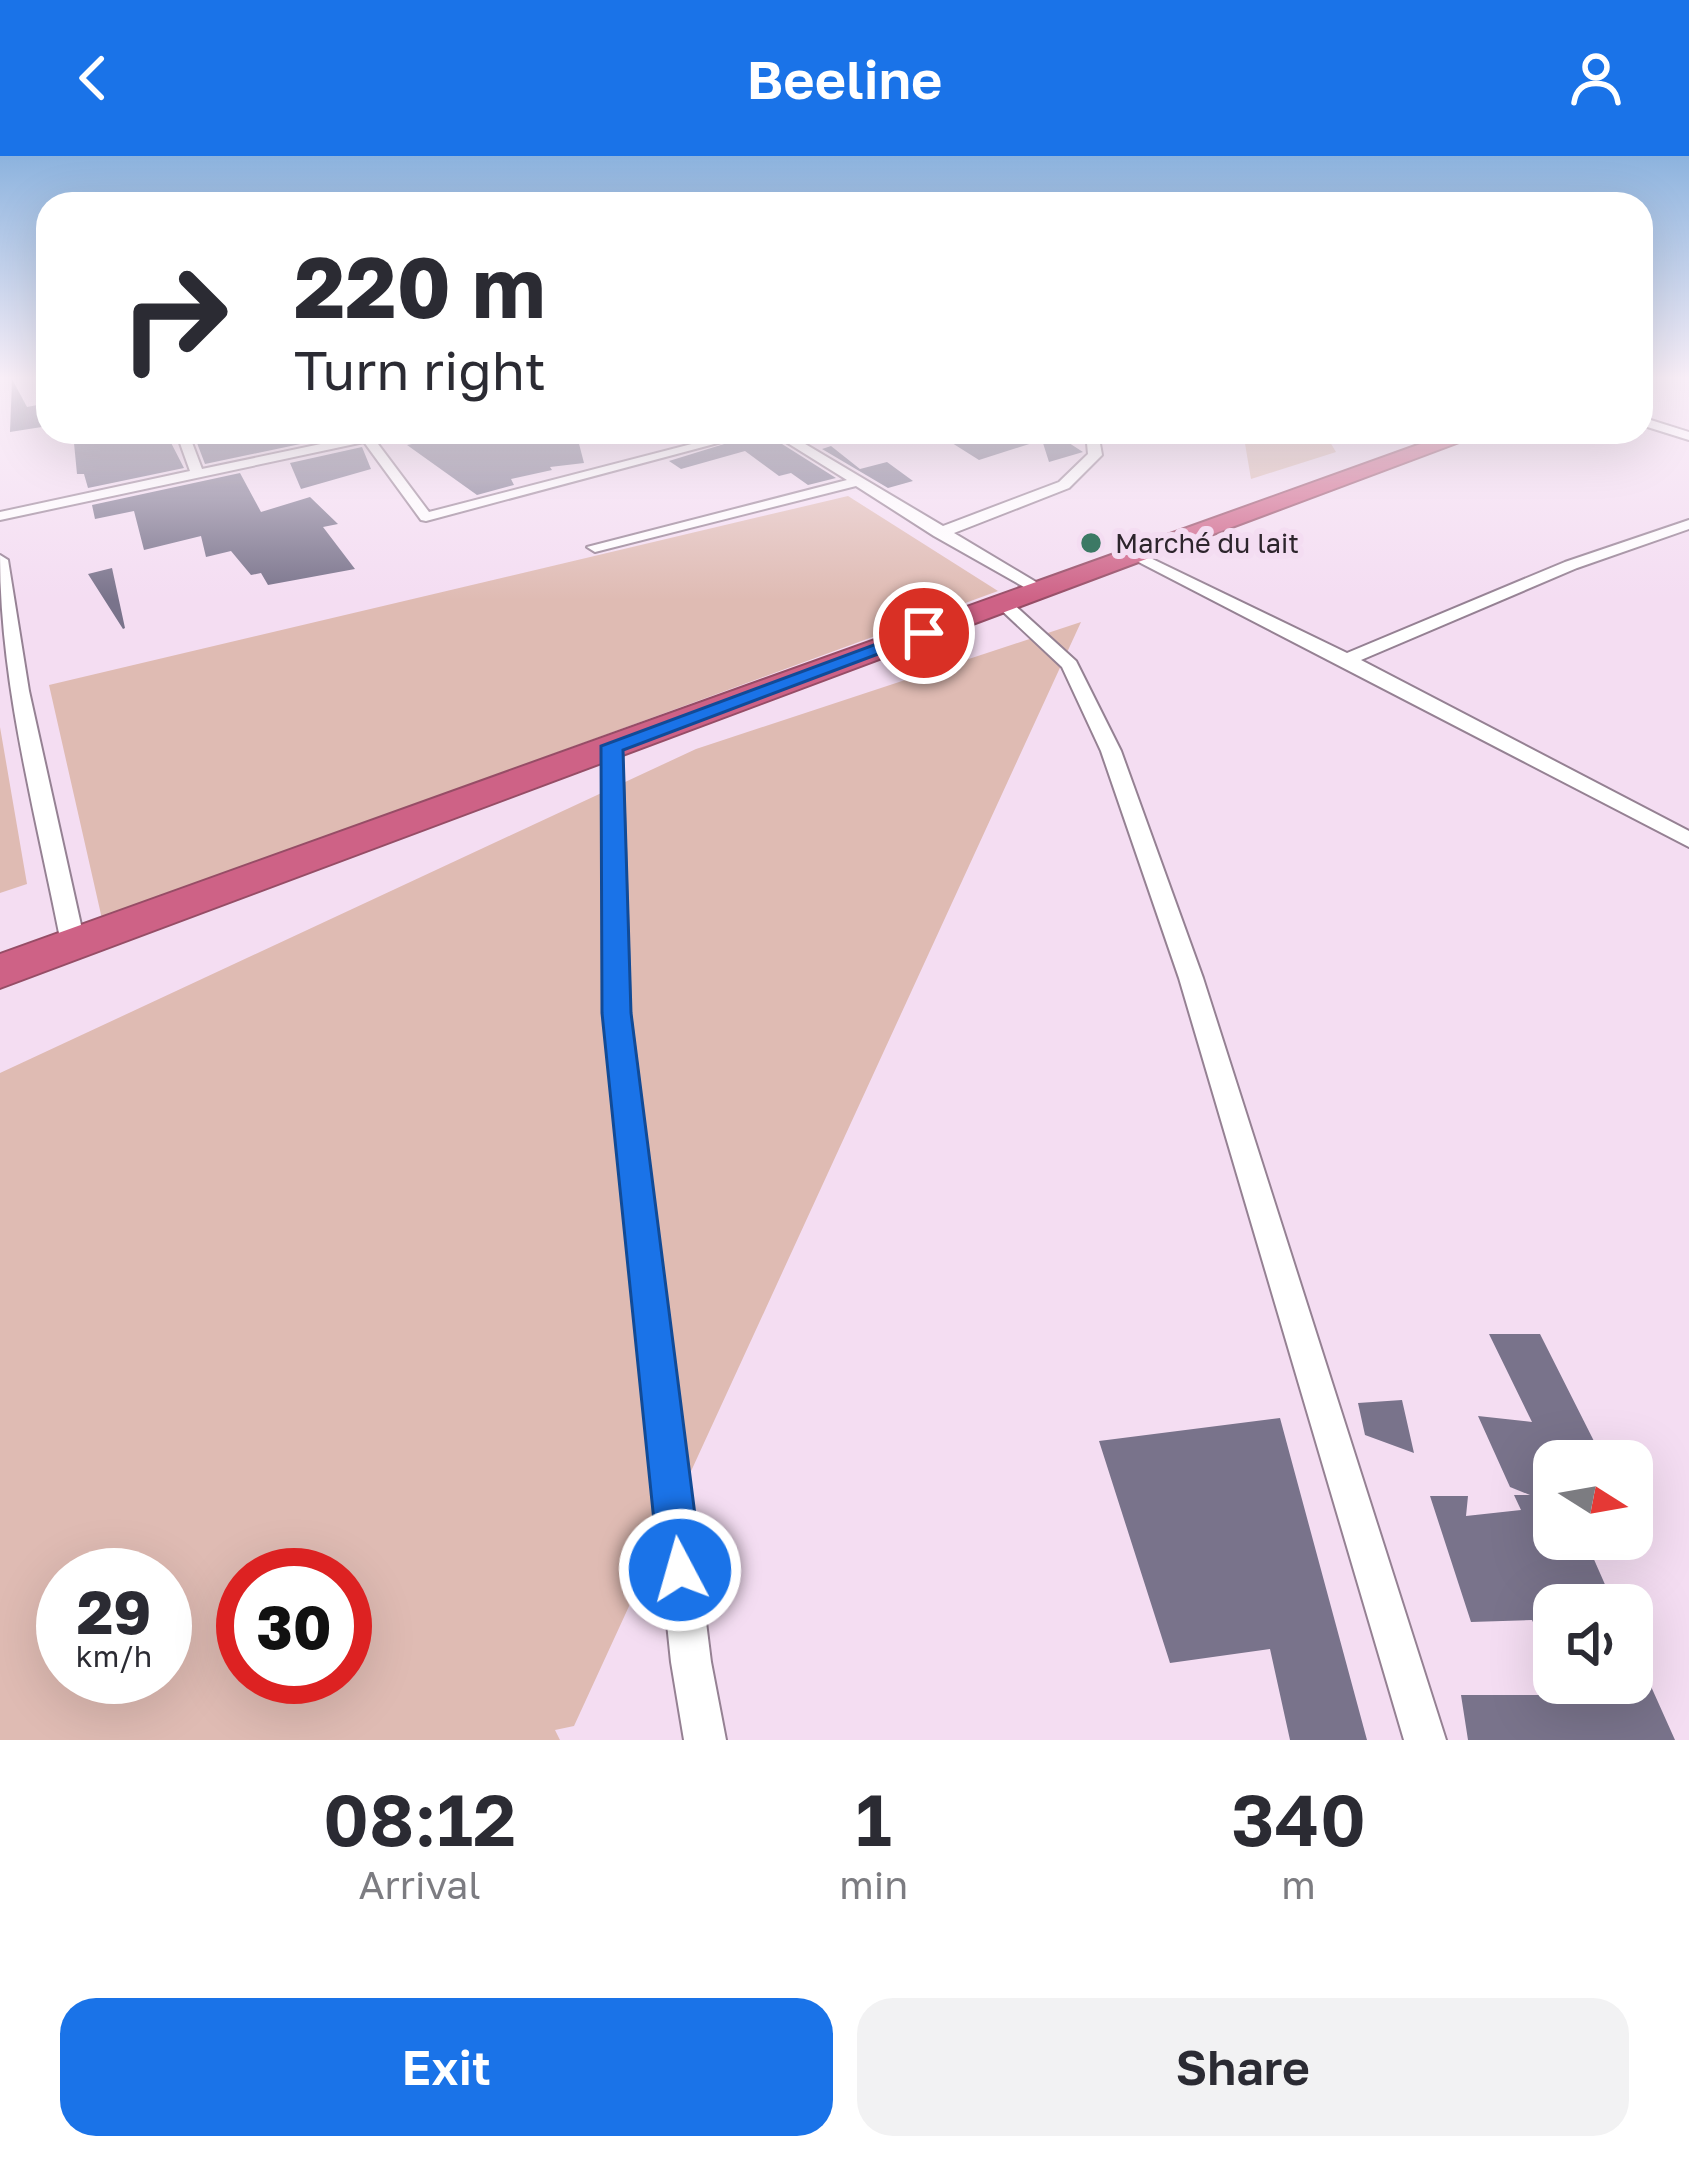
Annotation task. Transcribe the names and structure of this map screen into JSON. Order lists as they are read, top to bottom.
{
  "places": ["Marché du lait"],
  "north": "right",
  "page": {
    "header": "Beeline",
    "turn": ["220 m", "Turn right"],
    "speed": "29 km/h",
    "limit": "30",
    "eta": [
      "08:12",
      "Arrival",
      "1",
      "min",
      "340",
      "m"
    ],
    "buttons": ["Exit", "Share"]
  }
}
